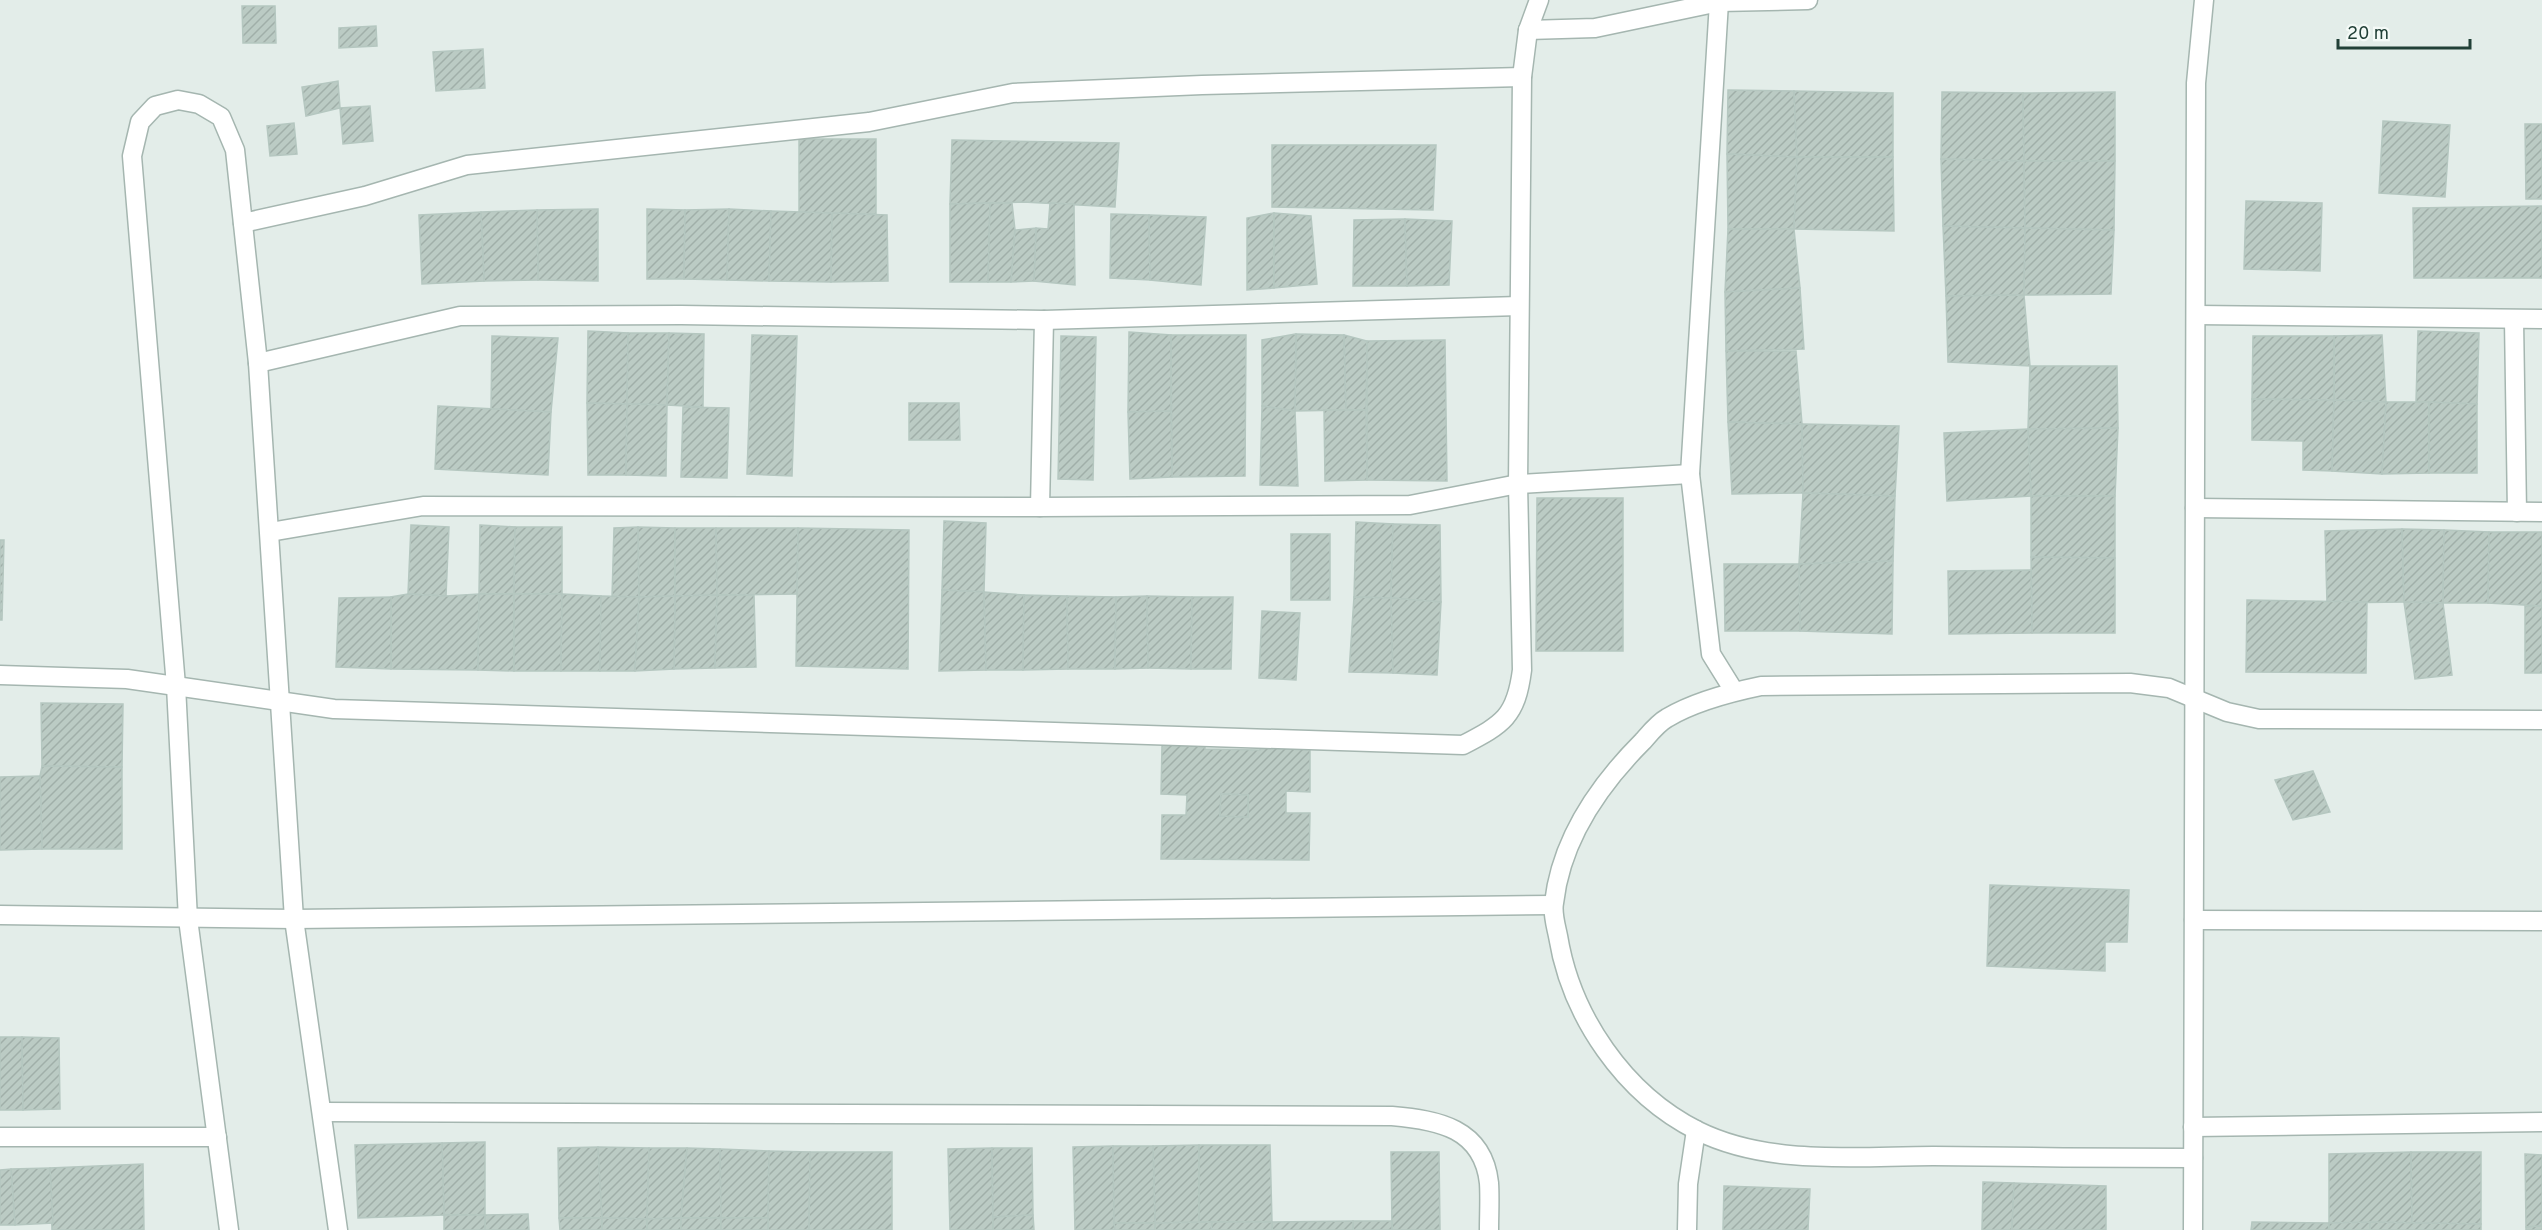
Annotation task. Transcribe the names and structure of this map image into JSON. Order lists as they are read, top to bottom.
{
  "scale_bar": "20 m"
}
